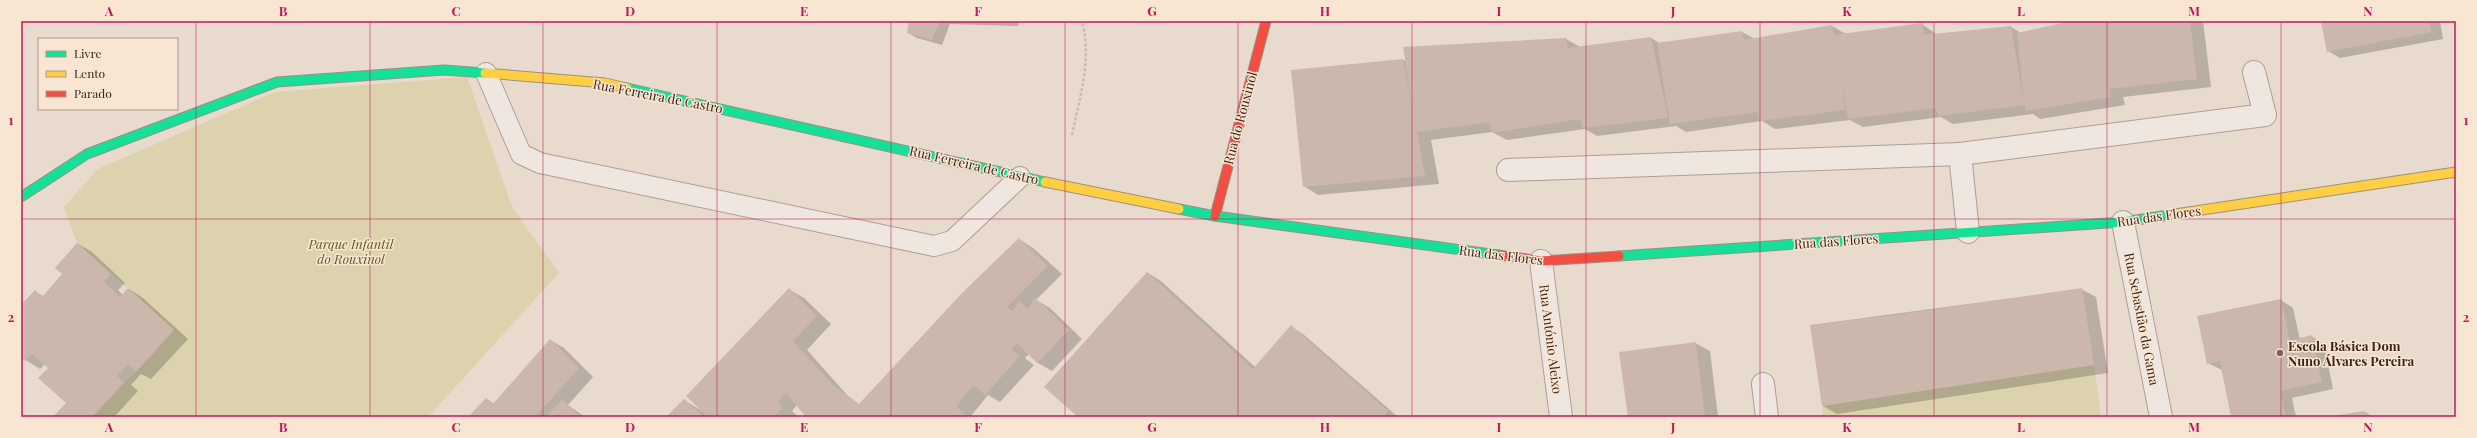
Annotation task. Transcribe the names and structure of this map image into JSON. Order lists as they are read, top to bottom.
{
  "streets": {
    "main road": ["Rua Ferreira de Castro", "Rua do Rouxinol", "Rua das Flores"],
    "street": ["Rua Sebastião da Gama", "Rua António Aleixo"]
  },
  "crossings": [
    ["Rua Ferreira de Castro", "Rua do Rouxinol"],
    ["Rua Ferreira de Castro", "Rua das Flores"],
    ["Rua do Rouxinol", "Rua das Flores"],
    ["Rua das Flores", "Rua Sebastião da Gama"],
    ["Rua das Flores", "Rua António Aleixo"]
  ],
  "parks": ["Parque Infantil do Rouxinol"],
  "places": ["Escola Básica Dom Nuno Álvares Pereira"],
  "legend": ["Livre", "Lento", "Parado"],
  "grid": {
    "columns": [
      "A",
      "B",
      "C",
      "D",
      "E",
      "F",
      "G",
      "H",
      "I",
      "J",
      "K",
      "L",
      "M",
      "N"
    ],
    "rows": ["1", "2"]
  }
}
